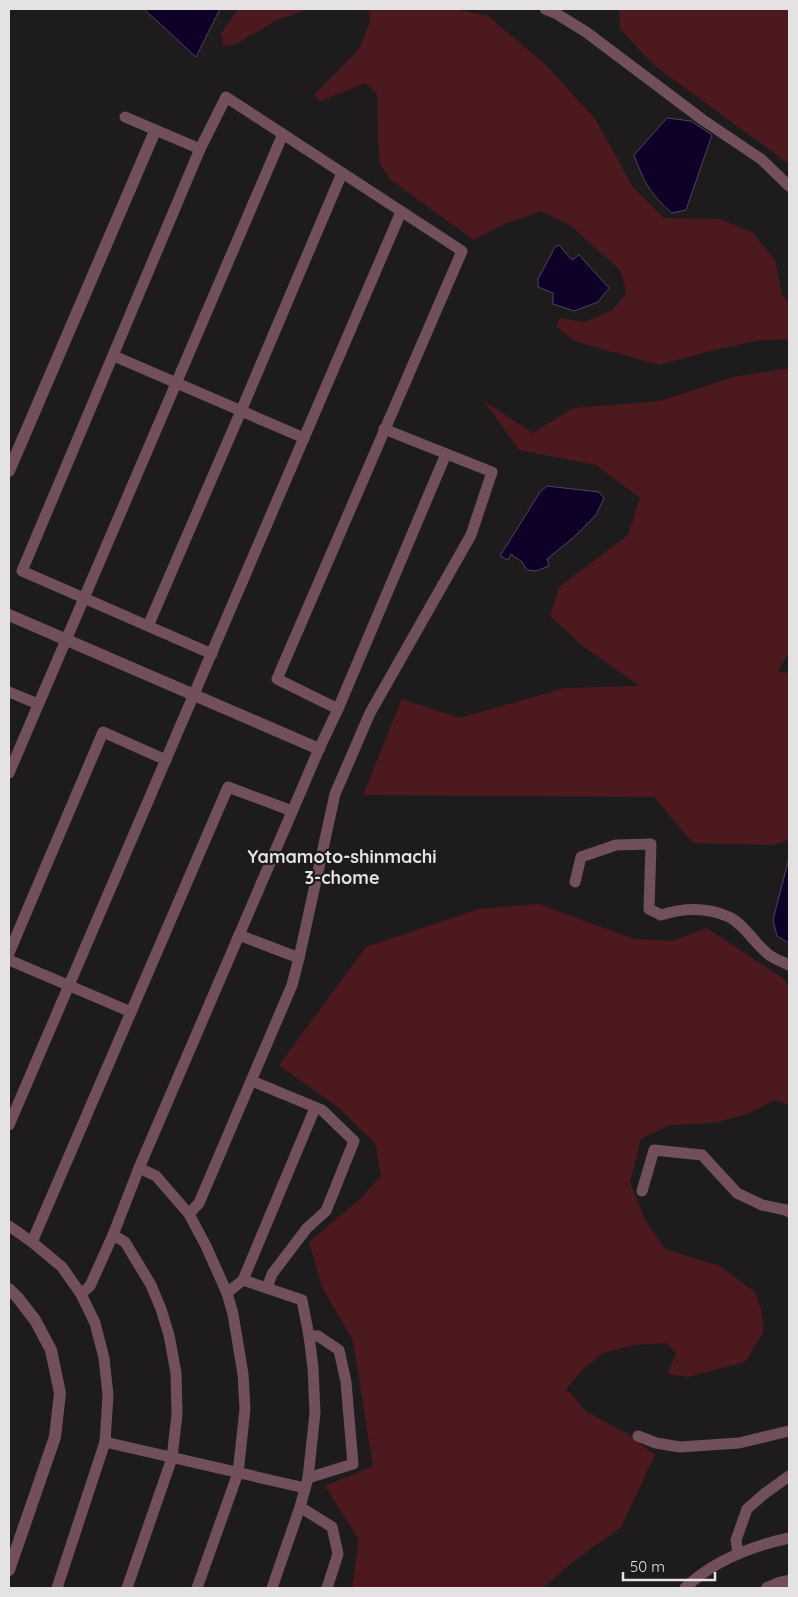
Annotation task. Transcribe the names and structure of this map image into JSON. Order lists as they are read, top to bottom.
{
  "districts": ["Yamamoto-shinmachi 3-chome"],
  "scale_bar": "50 m"
}
